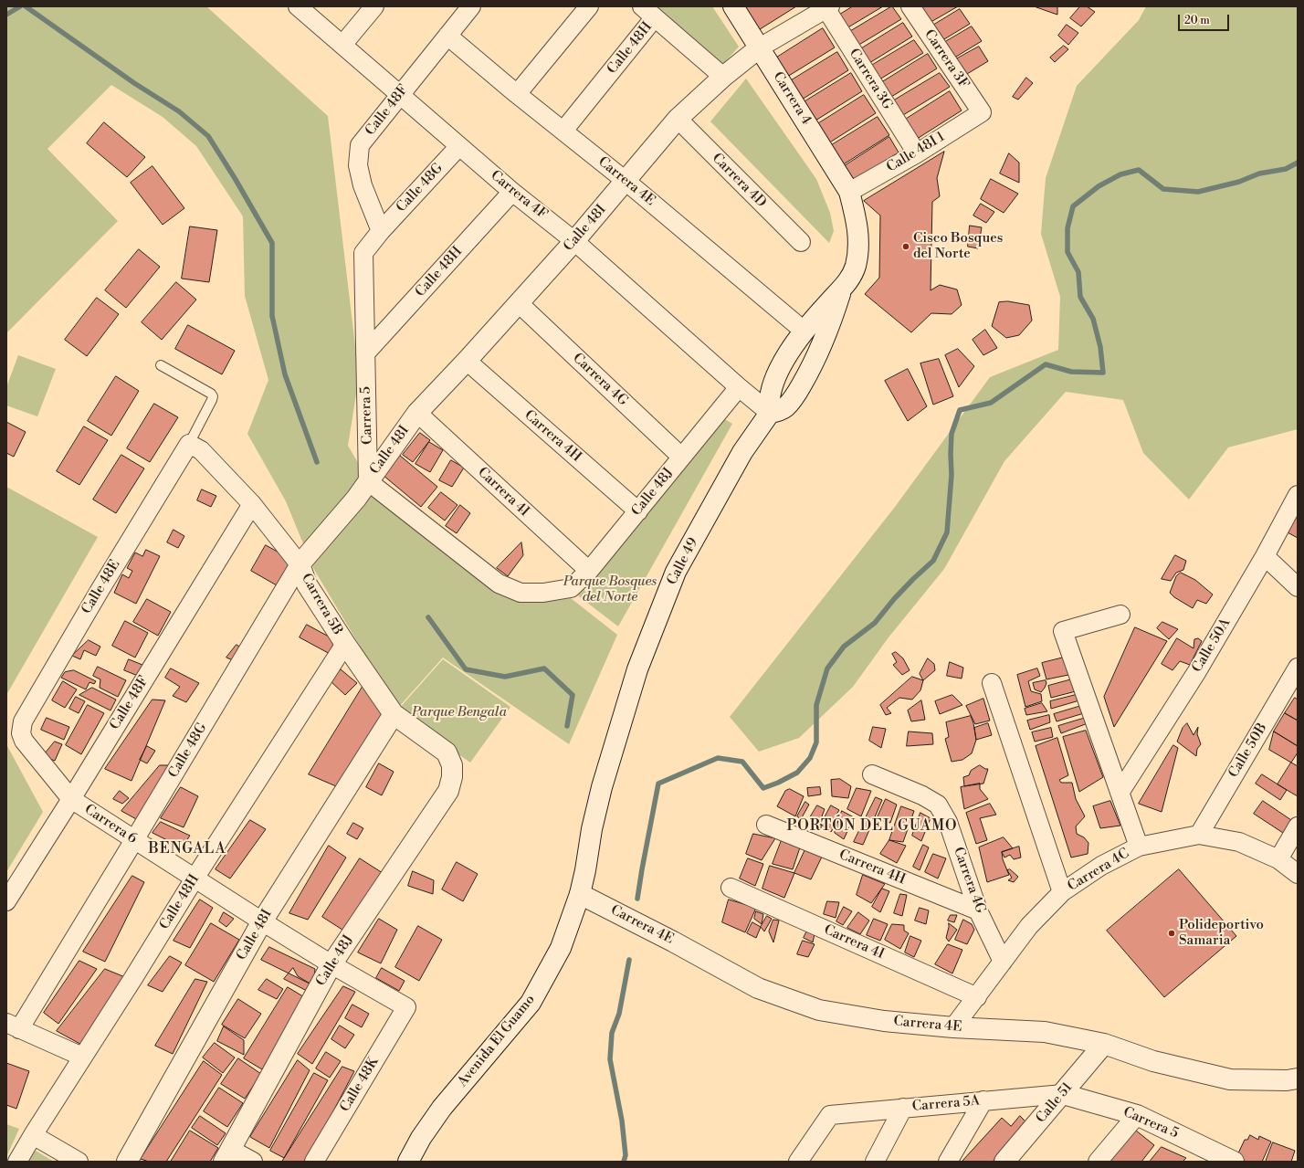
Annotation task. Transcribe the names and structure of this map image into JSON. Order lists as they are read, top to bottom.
{
  "streets": {
    "street": [
      "Calle 48H",
      "Carrera 3F",
      "Carrera 3G",
      "Carrera 4",
      "Calle 48F",
      "Calle 48I 1",
      "Carrera 4D",
      "Carrera 4E",
      "Calle 48G",
      "Carrera 4F",
      "Calle 48I",
      "Carrera 4G",
      "Carrera 5",
      "Carrera 4H",
      "Carrera 4I",
      "Calle 48J",
      "Calle 49",
      "Calle 48E",
      "Carrera 5B",
      "Calle 50A",
      "Calle 50B",
      "Carrera 6",
      "Carrera 4C",
      "Avenida El Guamo",
      "Calle 48K",
      "Calle 51",
      "Carrera 5A"
    ]
  },
  "crossings": [
    ["Calle 48H", "Carrera 4E"],
    ["Calle 48H", "Carrera 4F"],
    ["Calle 48H", "Carrera 5"],
    ["Calle 48H", "Carrera 5B"],
    ["Calle 48H", "Carrera 6"],
    ["Carrera 3F", "Calle 48I 1"],
    ["Carrera 3G", "Calle 48I 1"],
    ["Carrera 3G", "Calle 48I"],
    ["Carrera 4", "Calle 48I 1"],
    ["Carrera 4", "Calle 48I"],
    ["Calle 48F", "Carrera 4E"],
    ["Calle 48F", "Calle 48G"],
    ["Calle 48F", "Carrera 4F"],
    ["Calle 48F", "Carrera 5"],
    ["Calle 48F", "Carrera 5B"],
    ["Calle 48F", "Carrera 6"],
    ["Carrera 4D", "Calle 48I"],
    ["Carrera 4E", "Calle 48I"],
    ["Carrera 4E", "Carrera 4C"],
    ["Carrera 4E", "Avenida El Guamo"],
    ["Carrera 4E", "Calle 51"],
    ["Calle 48G", "Carrera 4F"],
    ["Calle 48G", "Calle 48I"],
    ["Calle 48G", "Carrera 5"],
    ["Calle 48G", "Calle 48J"],
    ["Calle 48G", "Carrera 5B"],
    ["Calle 48G", "Carrera 6"],
    ["Carrera 4F", "Calle 48I"],
    ["Carrera 4F", "Calle 48J"],
    ["Calle 48I", "Carrera 4G"],
    ["Calle 48I", "Carrera 5"],
    ["Calle 48I", "Carrera 4H"],
    ["Calle 48I", "Carrera 4I"],
    ["Calle 48I", "Calle 48J"],
    ["Calle 48I", "Carrera 5B"],
    ["Calle 48I", "Carrera 6"],
    ["Carrera 4G", "Carrera 4H"],
    ["Carrera 4G", "Calle 48J"],
    ["Carrera 4G", "Carrera 4C"],
    ["Carrera 5", "Calle 48J"],
    ["Carrera 5", "Calle 51"],
    ["Carrera 5", "Carrera 5A"],
    ["Carrera 4H", "Calle 48J"],
    ["Carrera 4I", "Calle 48J"],
    ["Carrera 4I", "Carrera 4C"],
    ["Calle 48J", "Carrera 5B"],
    ["Calle 48J", "Carrera 6"],
    ["Calle 49", "Avenida El Guamo"],
    ["Calle 48E", "Carrera 5B"],
    ["Calle 48E", "Carrera 6"],
    ["Calle 50B", "Carrera 4C"],
    ["Carrera 6", "Calle 48K"],
    ["Calle 51", "Carrera 5A"]
  ],
  "districts": ["PORTÓN DEL GUAMO", "BENGALA"],
  "parks": ["Parque Bosques del Norte", "Parque Bengala"],
  "places": ["Cisco Bosques del Norte", "Polideportivo Samaria"],
  "scale_bar": "20 m"
}
